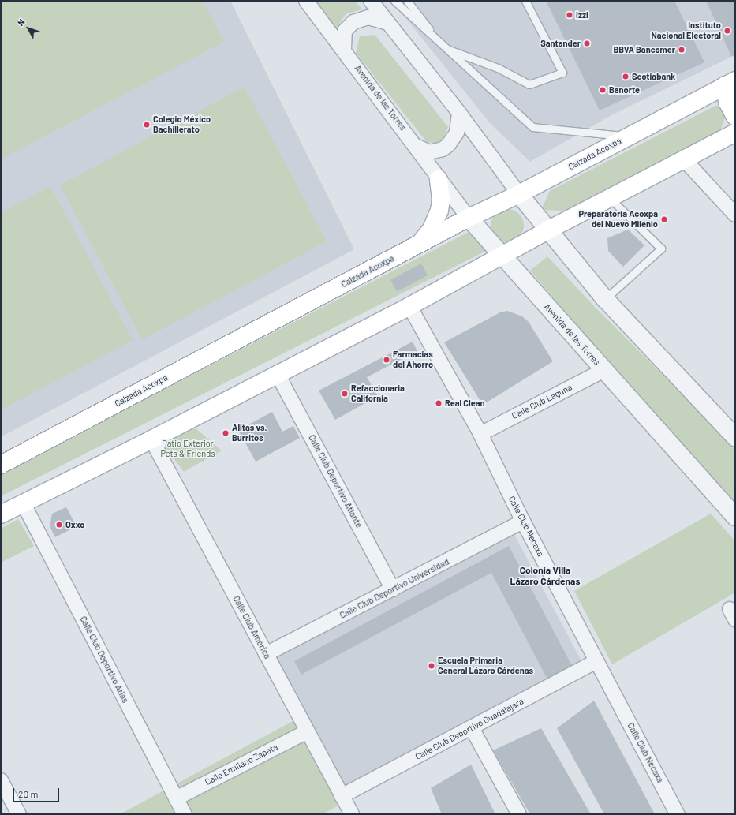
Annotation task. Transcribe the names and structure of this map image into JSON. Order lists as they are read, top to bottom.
{
  "streets": {
    "main road": ["Calzada Acoxpa"],
    "street": [
      "Avenida de las Torres",
      "Calle Club Laguna",
      "Calle Club Deportivo Atlante",
      "Calle Club Necaxa",
      "Calle Club Deportivo Universidad",
      "Calle Club América",
      "Calle Club Deportivo Atlas",
      "Calle Club Deportivo Guadalajara",
      "Calle Emiliano Zapata"
    ]
  },
  "crossings": [
    ["Avenida de las Torres", "Calzada Acoxpa"],
    ["Avenida de las Torres", "Calle Club Laguna"],
    ["Calle Club Laguna", "Calle Club Necaxa"],
    ["Calle Club Deportivo Atlante", "Calle Club Deportivo Universidad"],
    ["Calle Club Necaxa", "Calle Club Deportivo Universidad"],
    ["Calle Club Necaxa", "Calle Club Deportivo Guadalajara"],
    ["Calle Club Deportivo Universidad", "Calle Club América"],
    ["Calle Club América", "Calle Club Deportivo Guadalajara"],
    ["Calle Club América", "Calle Emiliano Zapata"],
    ["Calle Club Deportivo Atlas", "Calle Emiliano Zapata"]
  ],
  "districts": ["Colonia Villa Lázaro Cárdenas"],
  "parks": ["Patio Exterior Pets & Friends"],
  "places": [
    "Izzi",
    "Instituto Nacional Electoral",
    "Santander",
    "BBVA Bancomer",
    "Scotiabank",
    "Banorte",
    "Colegio México Bachillerato",
    "Preparatoria Acoxpa del Nuevo Milenio",
    "Farmacias del Ahorro",
    "Refaccionaria California",
    "Real Clean",
    "Alitas vs. Burritos",
    "Oxxo",
    "Escuela Primaria General Lázaro Cárdenas"
  ],
  "scale_bar": "20 m",
  "north": "top left"
}
